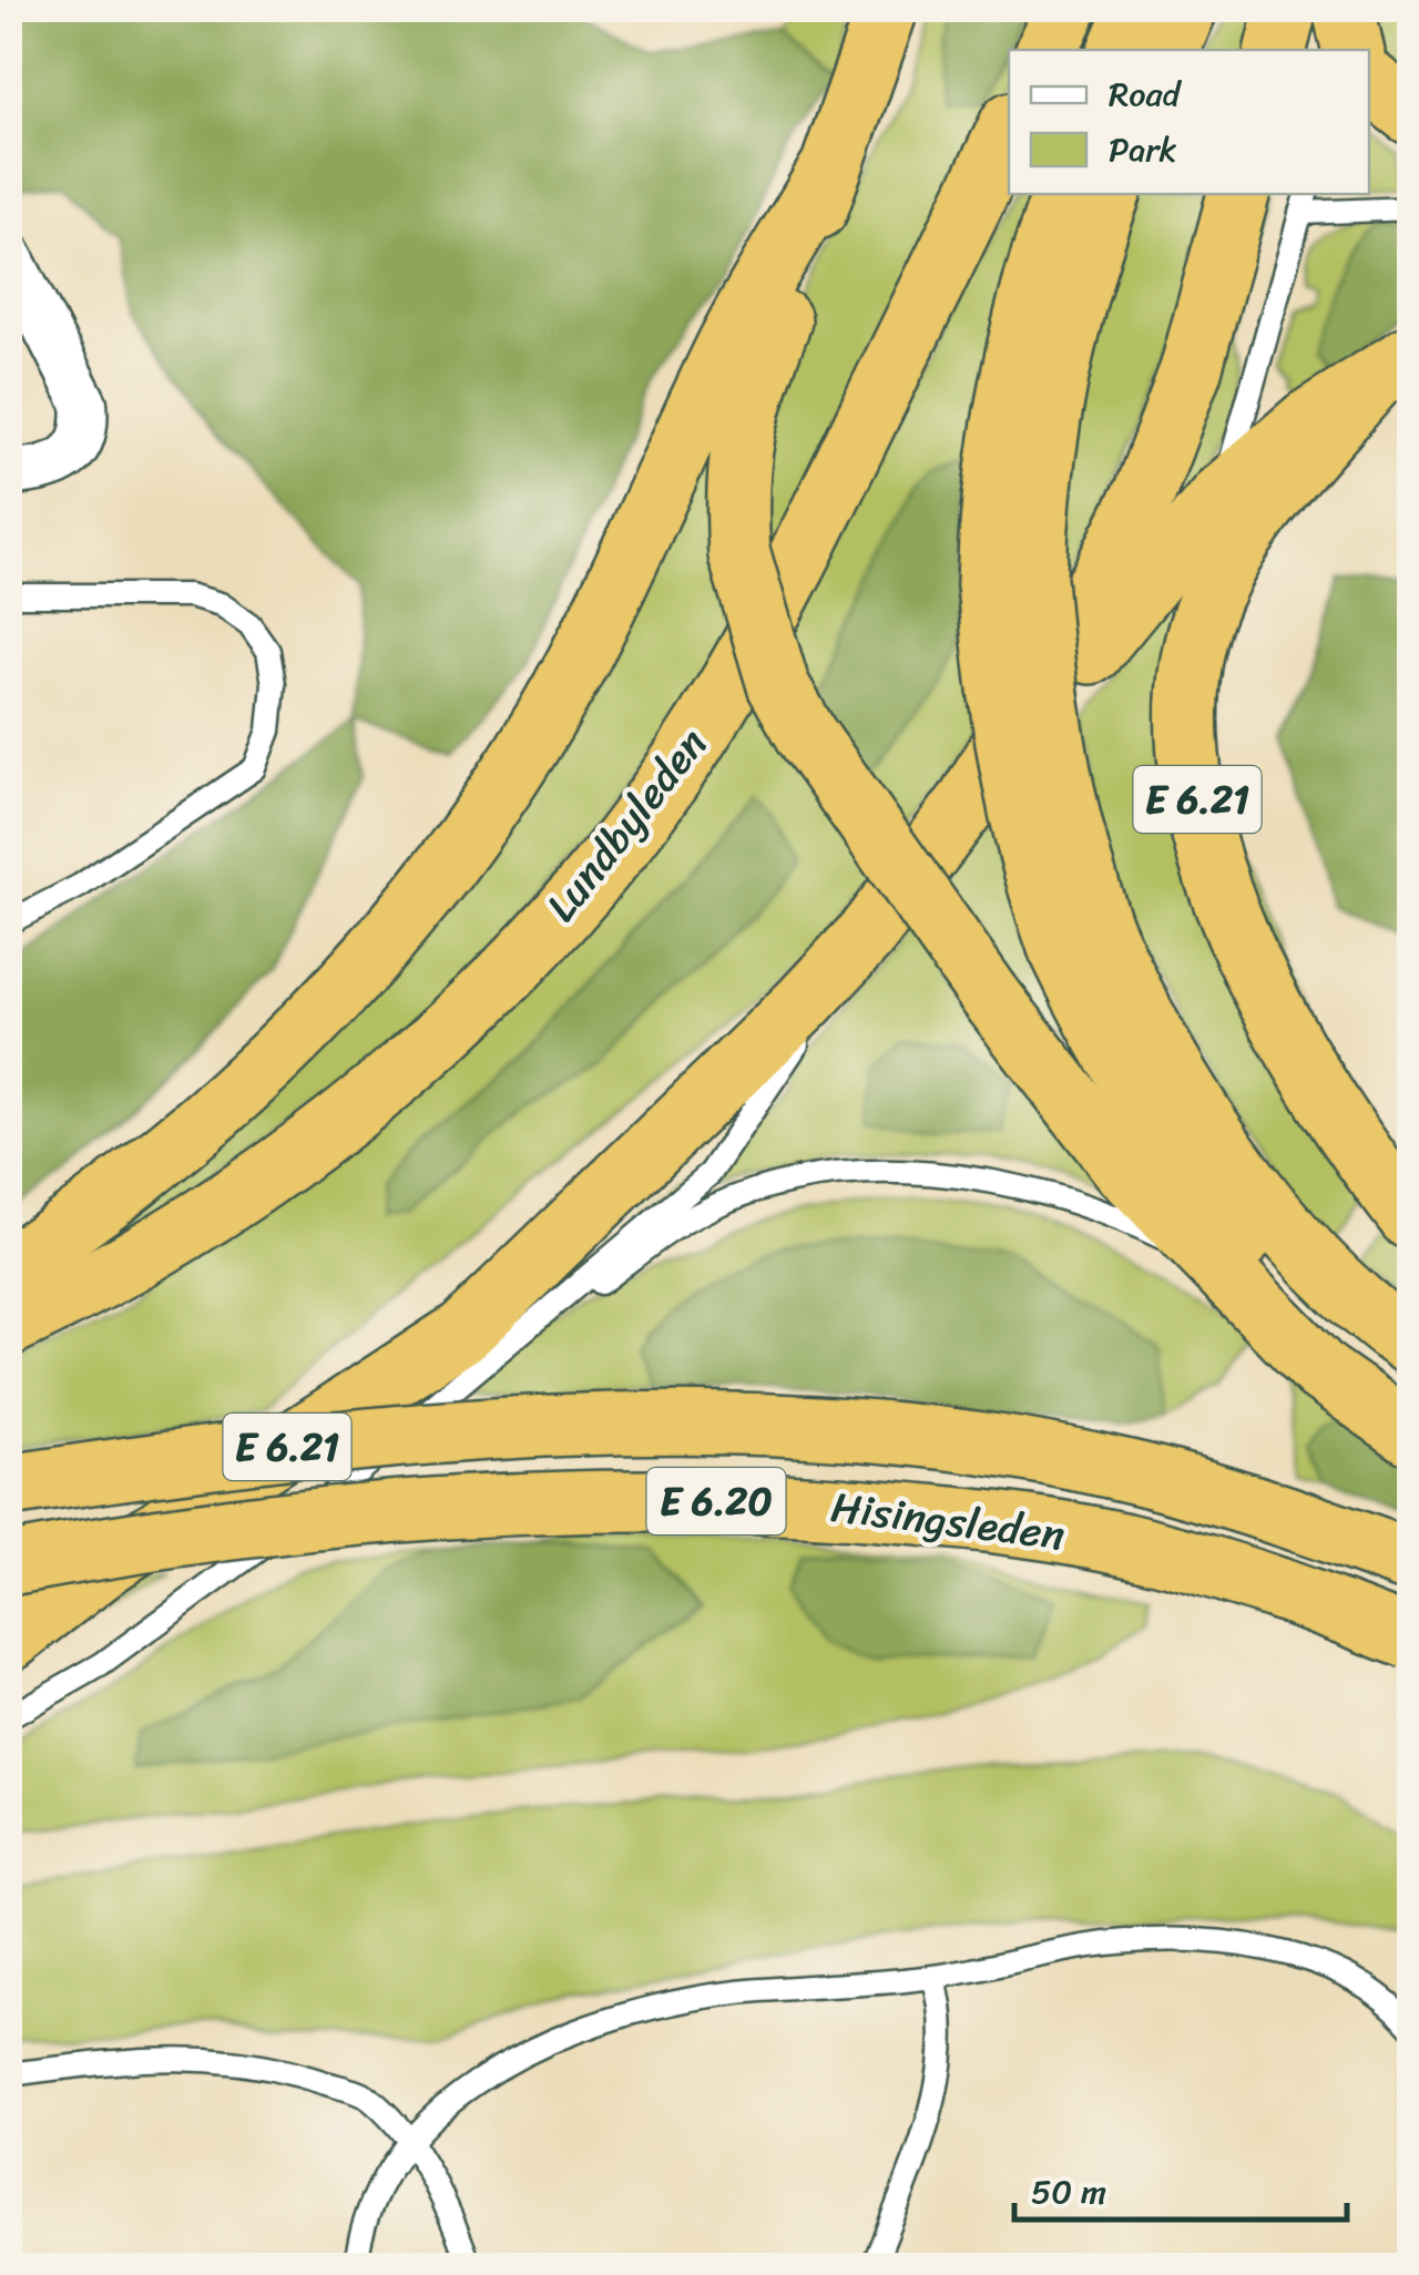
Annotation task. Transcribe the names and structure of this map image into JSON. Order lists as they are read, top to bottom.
{
  "streets": {
    "highway": [
      "E 6.21",
      "Lundbyleden",
      "E 6.20",
      "Hisingsleden"
    ]
  },
  "legend": ["Road", "Park"],
  "scale_bar": "50 m"
}
